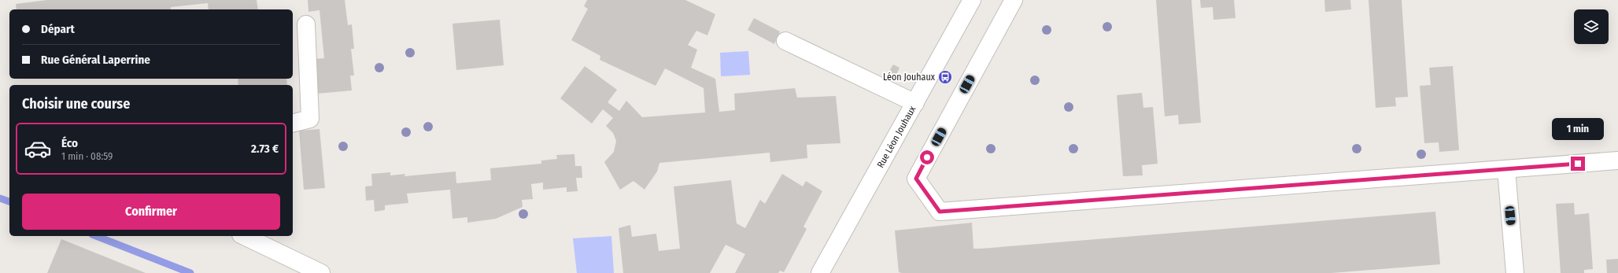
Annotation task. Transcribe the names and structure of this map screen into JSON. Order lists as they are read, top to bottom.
{
  "streets": {
    "street": ["Rue Léon Jouhaux"]
  },
  "places": {
    "bus stop": ["Léon Jouhaux"]
  },
  "page": {
    "banner": ["Départ", "Rue Général Laperrine"],
    "heading": "Choisir une course",
    "bubble": "1 min",
    "list": [
      {
        "name": "Éco",
        "note": "1 min · 08:59",
        "value": "2.73 €"
      }
    ],
    "buttons": "Confirmer"
  }
}
